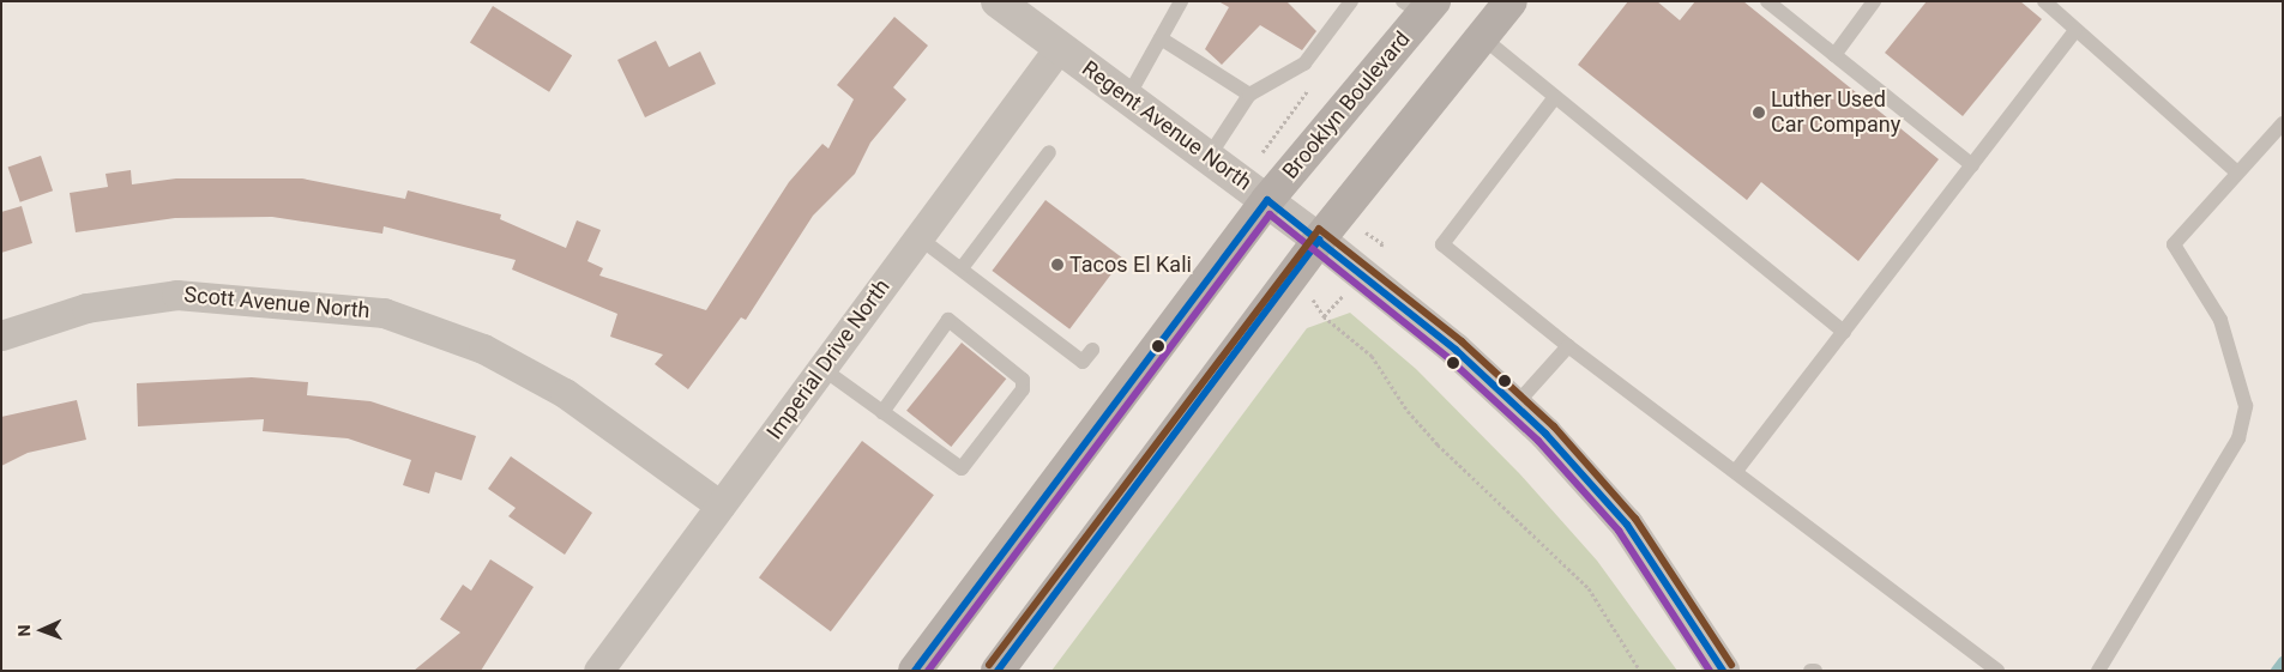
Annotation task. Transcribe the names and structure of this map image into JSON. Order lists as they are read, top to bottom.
{
  "streets": {
    "main road": ["Brooklyn Boulevard"],
    "street": ["Regent Avenue North", "Scott Avenue North", "Imperial Drive North"]
  },
  "crossings": [
    ["Brooklyn Boulevard", "Regent Avenue North"],
    ["Regent Avenue North", "Imperial Drive North"],
    ["Scott Avenue North", "Imperial Drive North"]
  ],
  "places": ["Luther Used Car Company", "Tacos El Kali"],
  "north": "left"
}
